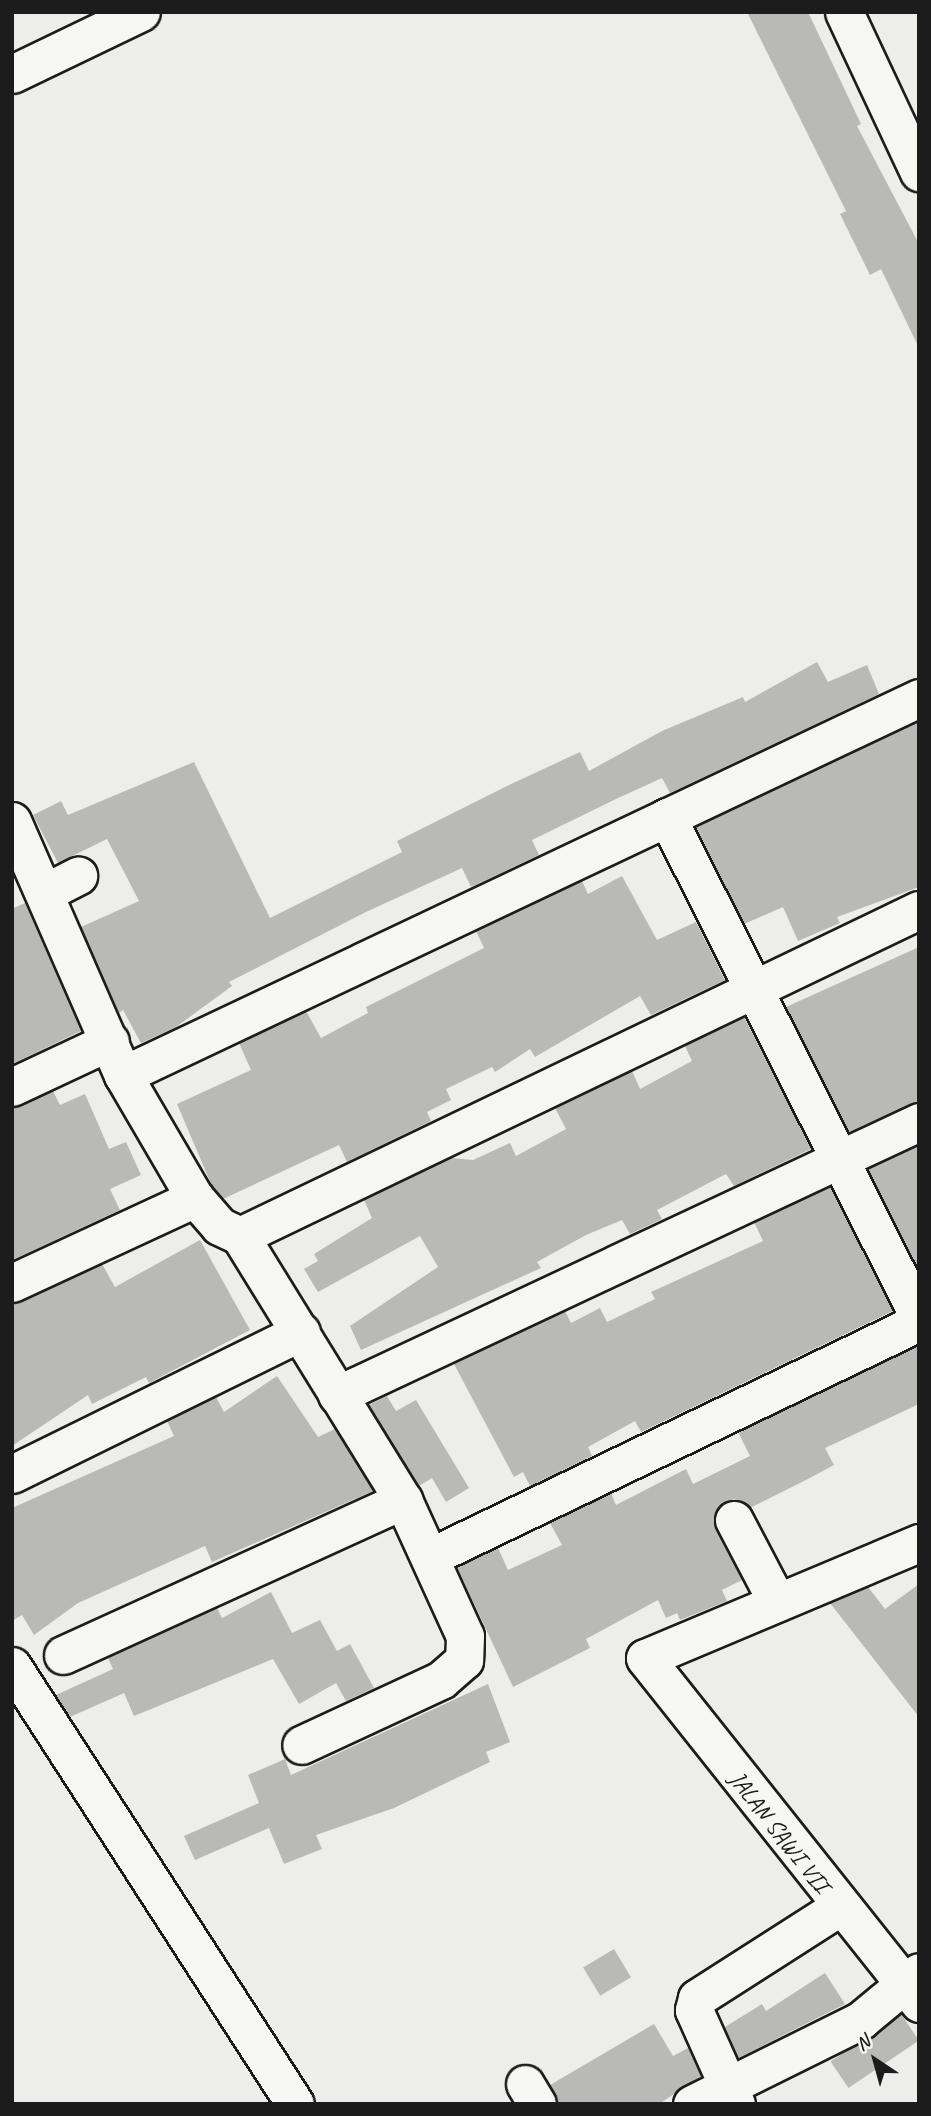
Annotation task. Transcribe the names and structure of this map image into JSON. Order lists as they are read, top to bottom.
{
  "streets": {
    "street": ["JALAN SAWI VII"]
  },
  "north": "top left"
}
